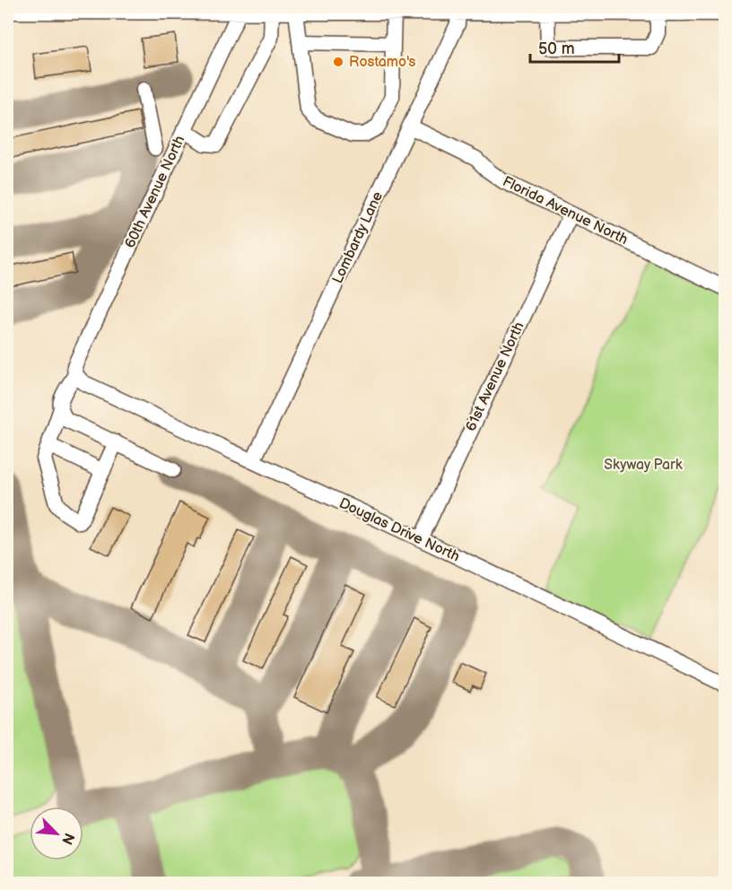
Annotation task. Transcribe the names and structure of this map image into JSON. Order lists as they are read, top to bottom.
{
  "streets": {
    "street": [
      "60th Avenue North",
      "Florida Avenue North",
      "Lombardy Lane",
      "61st Avenue North",
      "Douglas Drive North"
    ]
  },
  "crossings": [
    ["60th Avenue North", "Douglas Drive North"],
    ["Florida Avenue North", "Lombardy Lane"],
    ["Florida Avenue North", "61st Avenue North"],
    ["Lombardy Lane", "Douglas Drive North"],
    ["61st Avenue North", "Douglas Drive North"]
  ],
  "parks": ["Skyway Park"],
  "places": ["Rostamo's"],
  "scale_bar": "50 m",
  "north": "bottom right"
}
